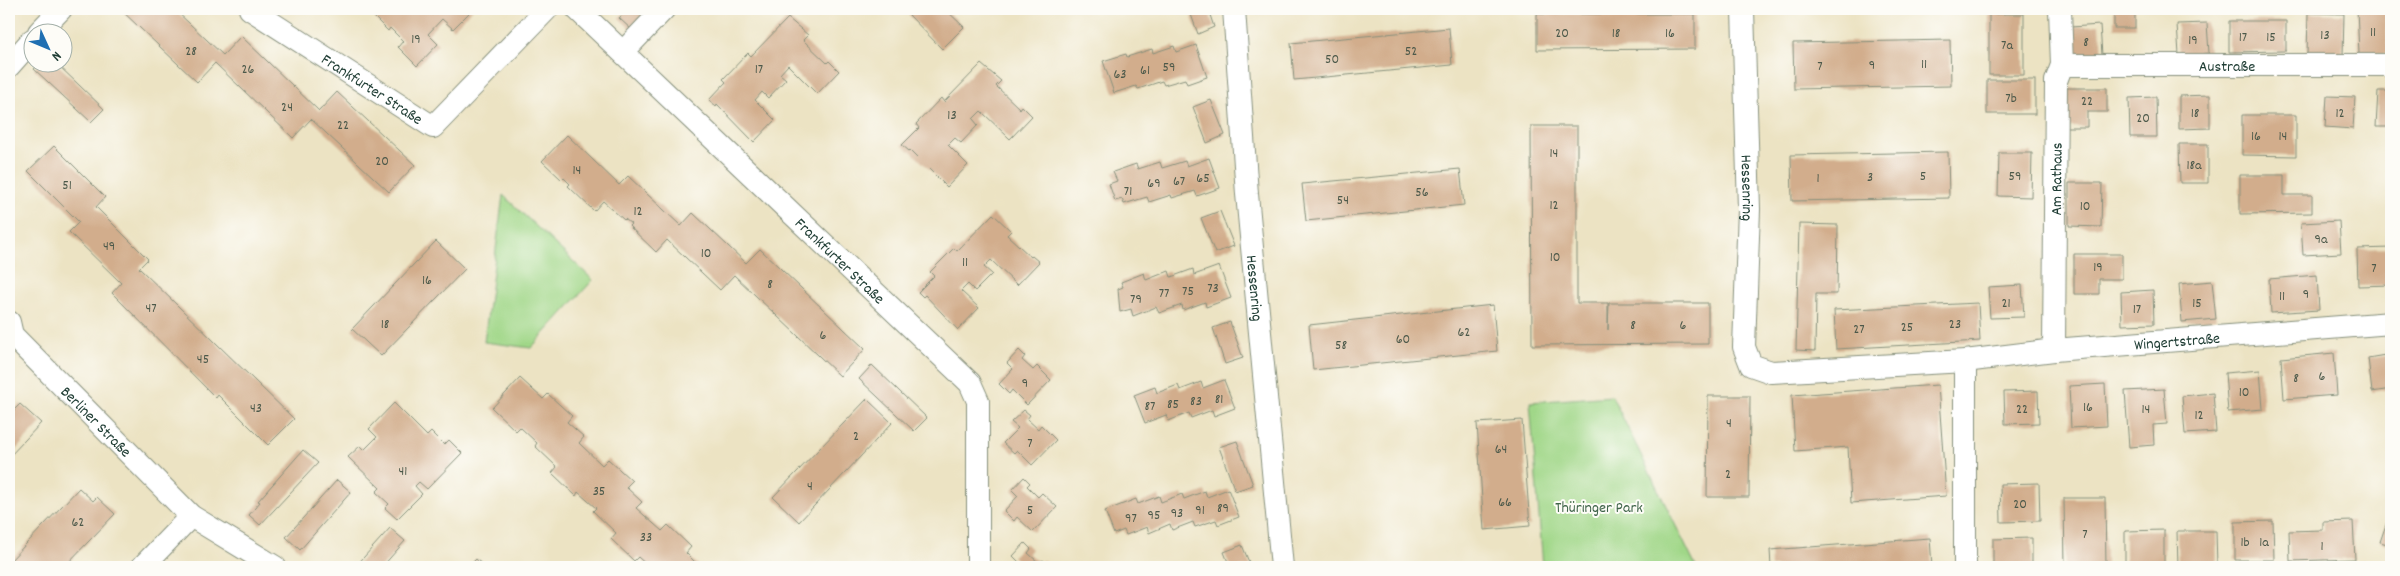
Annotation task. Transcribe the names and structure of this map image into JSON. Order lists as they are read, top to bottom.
{
  "streets": {
    "street": [
      "Austraße",
      "Frankfurter Straße",
      "Am Rathaus",
      "Hessenring",
      "Wingertstraße",
      "Berliner Straße"
    ]
  },
  "crossings": [
    ["Austraße", "Am Rathaus"],
    ["Am Rathaus", "Wingertstraße"],
    ["Hessenring", "Wingertstraße"]
  ],
  "parks": ["Thüringer Park"],
  "house_numbers": [
    "11",
    "20",
    "18",
    "16",
    "13",
    "17",
    "15",
    "19",
    "19",
    "8",
    "7a",
    "28",
    "52",
    "50",
    "11",
    "9",
    "7",
    "59",
    "26",
    "17",
    "61",
    "63",
    "7b",
    "22",
    "24",
    "18",
    "12",
    "13",
    "20",
    "22",
    "16",
    "14",
    "14",
    "20",
    "18a",
    "14",
    "5",
    "59",
    "3",
    "65",
    "1",
    "67",
    "69",
    "51",
    "71",
    "56",
    "54",
    "12",
    "10",
    "12",
    "9a",
    "49",
    "10",
    "10",
    "11",
    "19",
    "7",
    "16",
    "8",
    "73",
    "75",
    "77",
    "9",
    "11",
    "79",
    "21",
    "15",
    "47",
    "17",
    "18",
    "23",
    "8",
    "6",
    "25",
    "27",
    "62",
    "6",
    "60",
    "58",
    "45",
    "6",
    "8",
    "9",
    "10",
    "81",
    "83",
    "85",
    "87",
    "16",
    "43",
    "22",
    "14",
    "12",
    "4",
    "2",
    "7",
    "64",
    "41",
    "2",
    "4",
    "35",
    "66",
    "20",
    "89",
    "5",
    "91",
    "93",
    "95",
    "97",
    "62",
    "7",
    "33",
    "1b",
    "1a",
    "1"
  ],
  "north": "bottom right"
}
